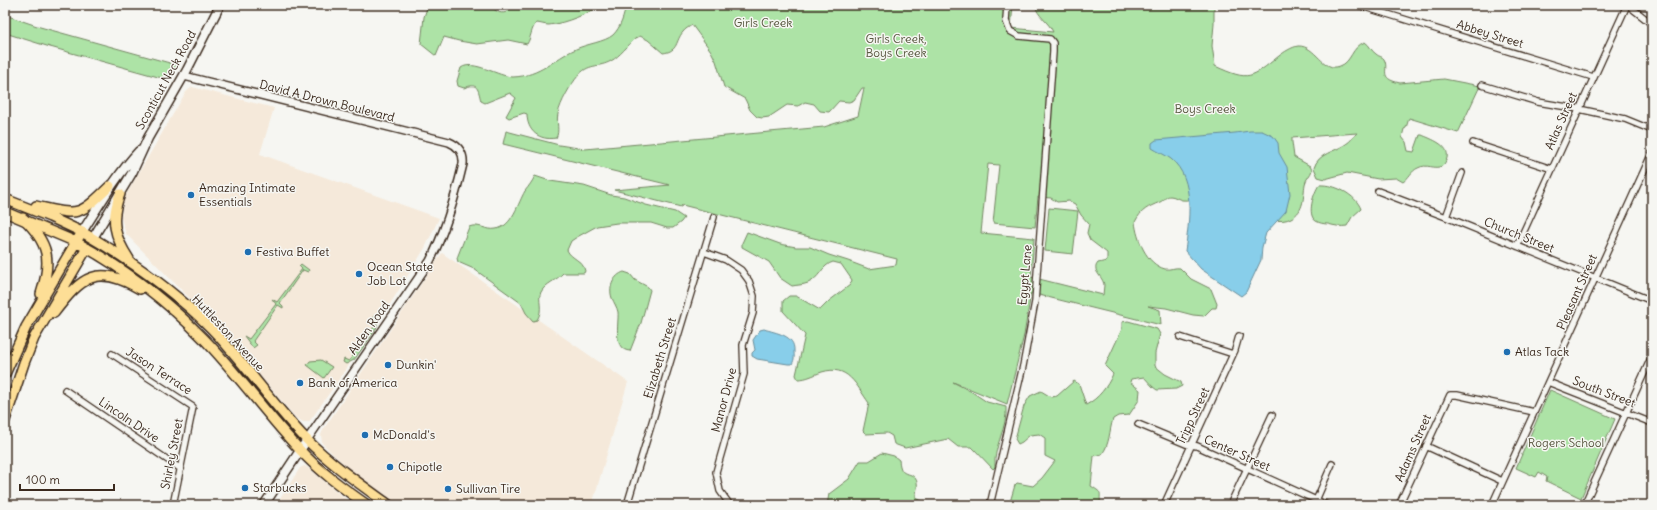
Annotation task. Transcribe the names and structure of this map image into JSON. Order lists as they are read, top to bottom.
{
  "streets": {
    "main road": ["Sconticut Neck Road", "Alden Road", "Huttleston Avenue"],
    "street": [
      "Abbey Street",
      "David A Drown Boulevard",
      "Atlas Street",
      "Church Street",
      "Egypt Lane",
      "Pleasant Street",
      "Elizabeth Street",
      "Jason Terrace",
      "South Street",
      "Manor Drive",
      "Tripp Street",
      "Lincoln Drive",
      "Adams Street",
      "Center Street",
      "Shirley Street"
    ]
  },
  "crossings": [
    ["Abbey Street", "Atlas Street"],
    ["Sconticut Neck Road", "David A Drown Boulevard"],
    ["Sconticut Neck Road", "Huttleston Avenue"],
    ["David A Drown Boulevard", "Alden Road"],
    ["Atlas Street", "Church Street"],
    ["Church Street", "Pleasant Street"],
    ["Pleasant Street", "South Street"],
    ["Pleasant Street", "Adams Street"],
    ["Alden Road", "Huttleston Avenue"],
    ["Elizabeth Street", "Manor Drive"],
    ["Jason Terrace", "Shirley Street"],
    ["Tripp Street", "Center Street"],
    ["Lincoln Drive", "Shirley Street"]
  ],
  "parks": [
    "Girls Creek",
    "Girls Creek, Boys Creek",
    "Boys Creek",
    "Rogers School"
  ],
  "places": [
    "Amazing Intimate Essentials",
    "Festiva Buffet",
    "Ocean State Job Lot",
    "Atlas Tack",
    "Dunkin'",
    "Bank of America",
    "McDonald's",
    "Chipotle",
    "Starbucks",
    "Sullivan Tire"
  ],
  "scale_bar": "100 m"
}
